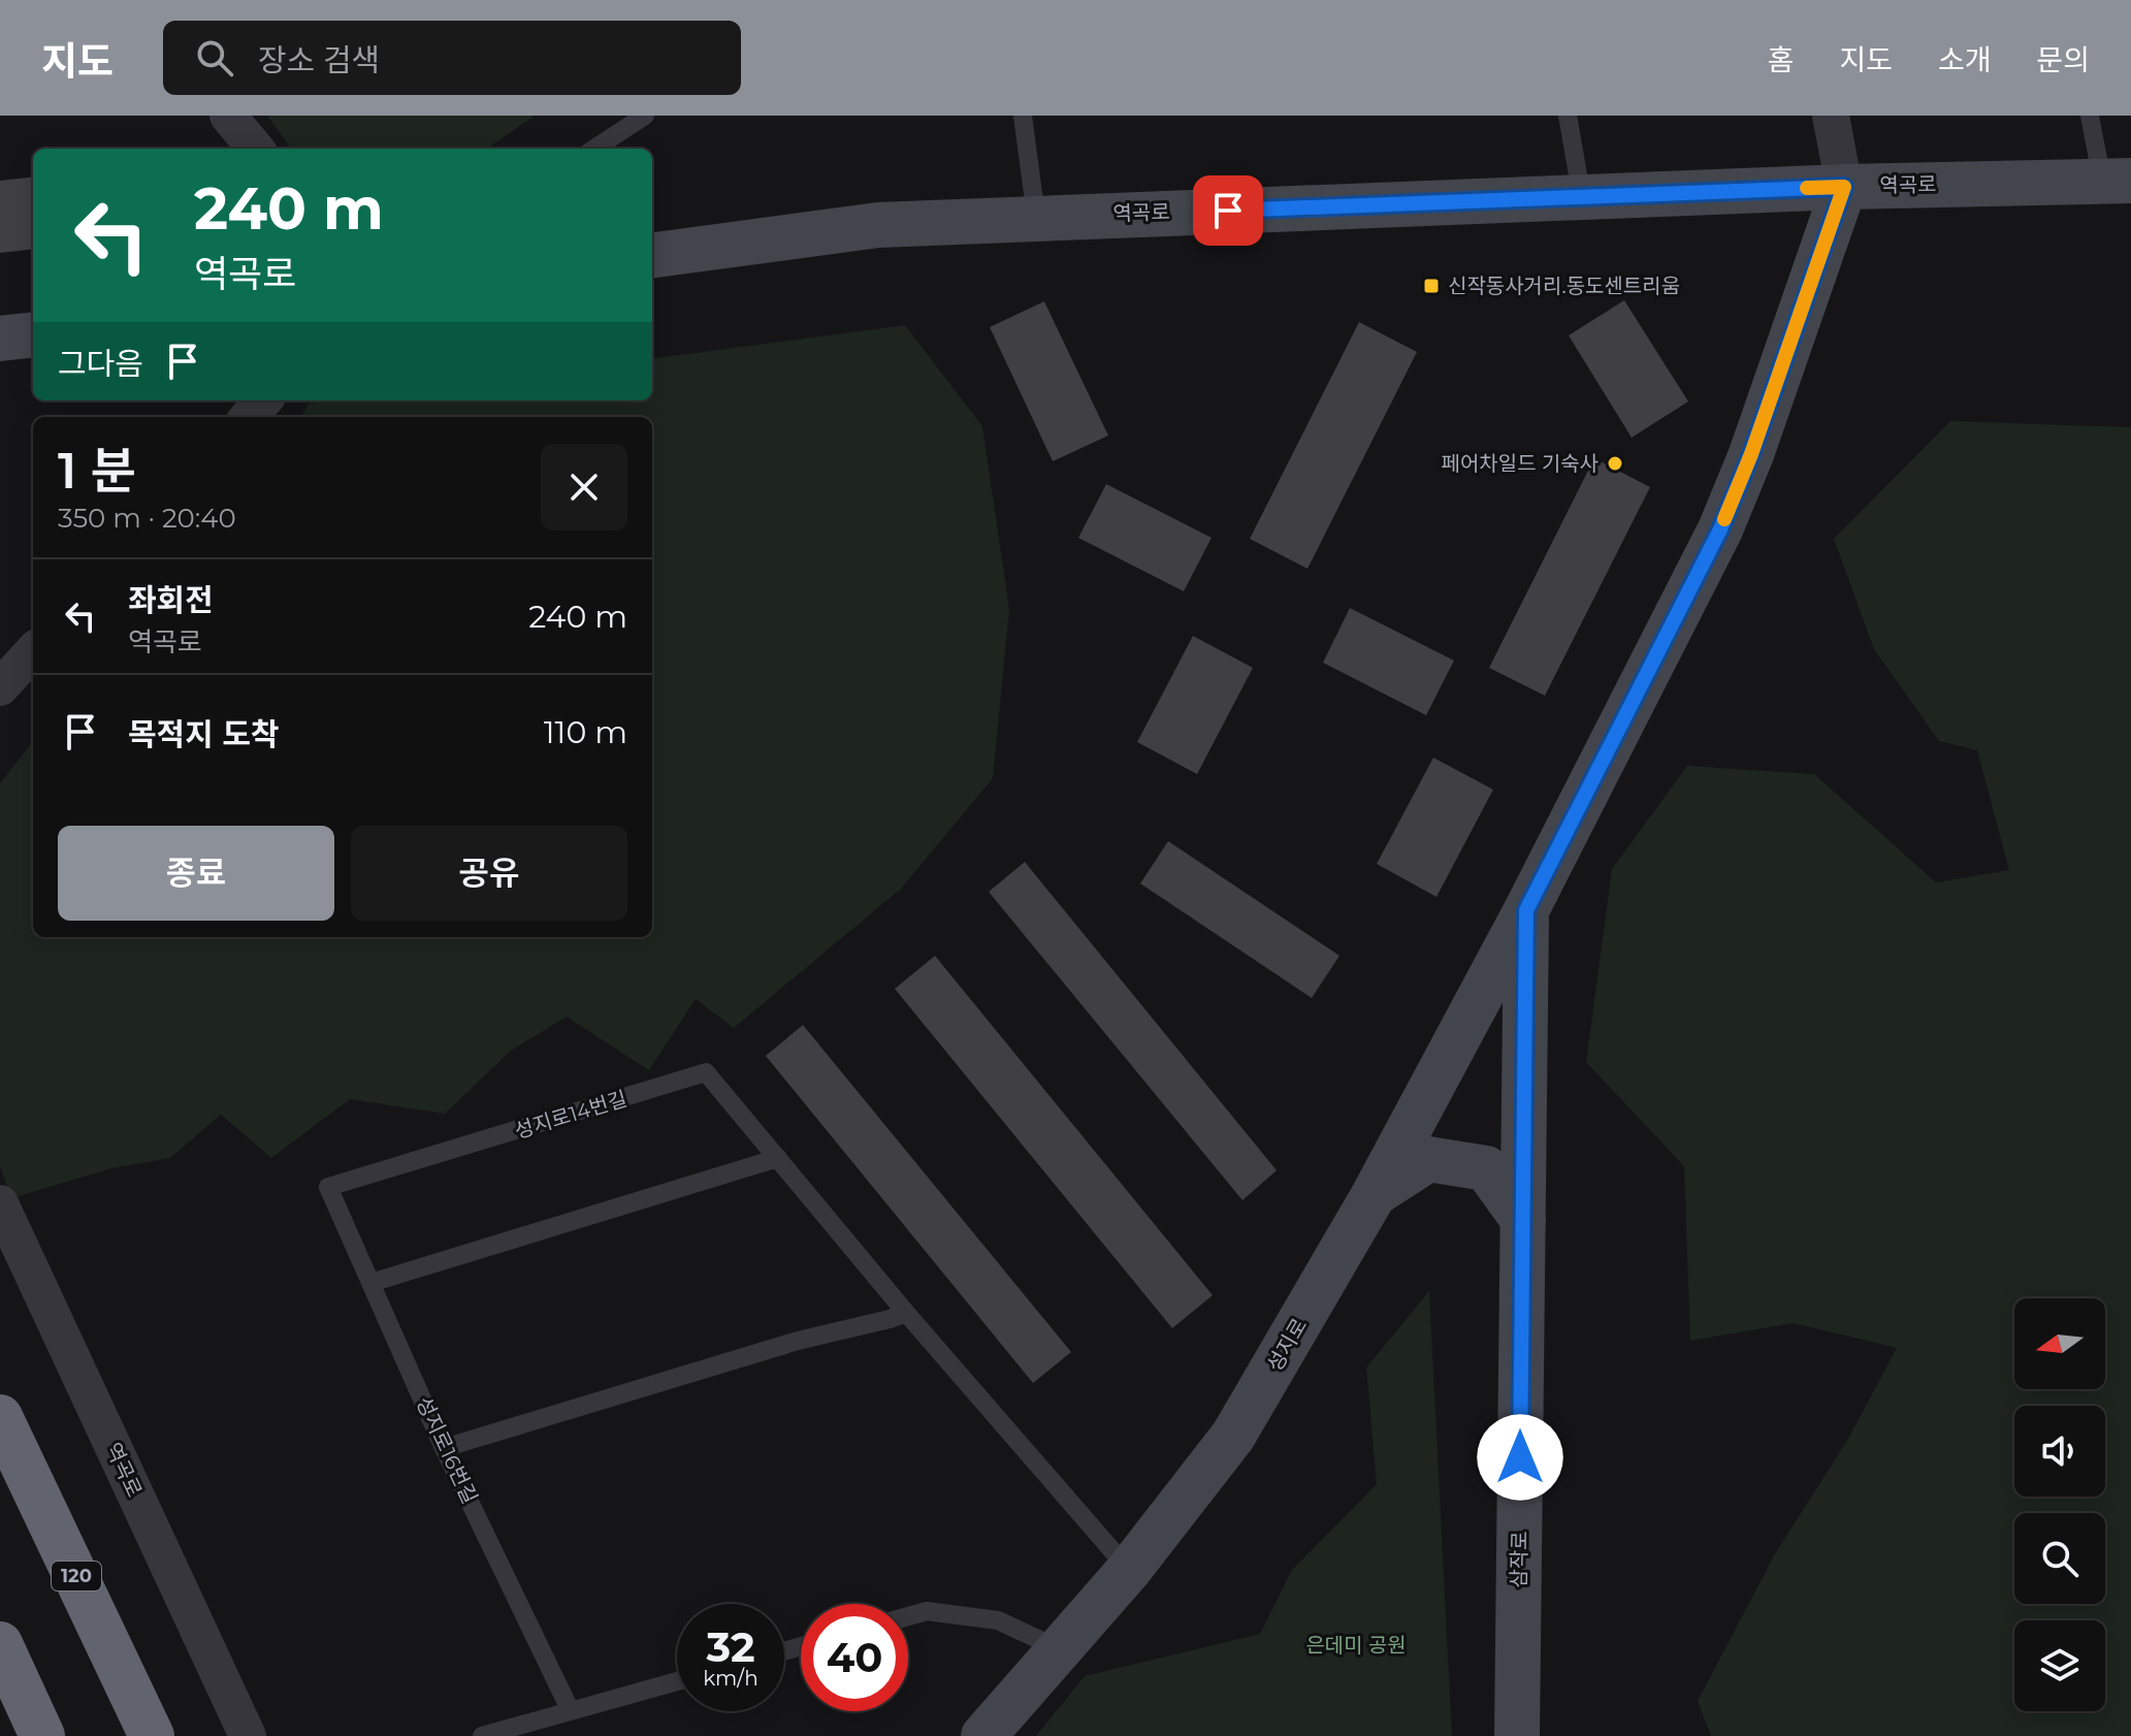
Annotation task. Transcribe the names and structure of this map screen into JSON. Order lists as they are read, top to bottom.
{
  "streets": {
    "highway": ["120"],
    "street": ["역곡로", "성지로", "삼작로"],
    "lane": ["성지로14번길", "성지로16번길"]
  },
  "crossings": [
    ["역곡로", "삼작로"],
    ["성지로14번길", "성지로"],
    ["성지로14번길", "성지로16번길"],
    ["성지로", "삼작로"]
  ],
  "parks": ["은데미 공원"],
  "places": {
    "transit": ["신작동사거리.동도센트리움"],
    "other": ["페어차일드 기숙사"]
  },
  "north": "left",
  "page": {
    "header": "지도",
    "search": "장소 검색",
    "nav": [
      "홈",
      "지도",
      "소개",
      "문의"
    ],
    "turn": ["240 m", "역곡로"],
    "then": "그다음",
    "heading": ["1 분", "350 m · 20:40"],
    "list": [
      {
        "name": "좌회전",
        "note": "역곡로",
        "value": "240 m"
      },
      {
        "name": "목적지 도착",
        "value": "110 m"
      }
    ],
    "buttons": ["종료", "공유"],
    "speed": "32 km/h",
    "limit": "40"
  }
}
